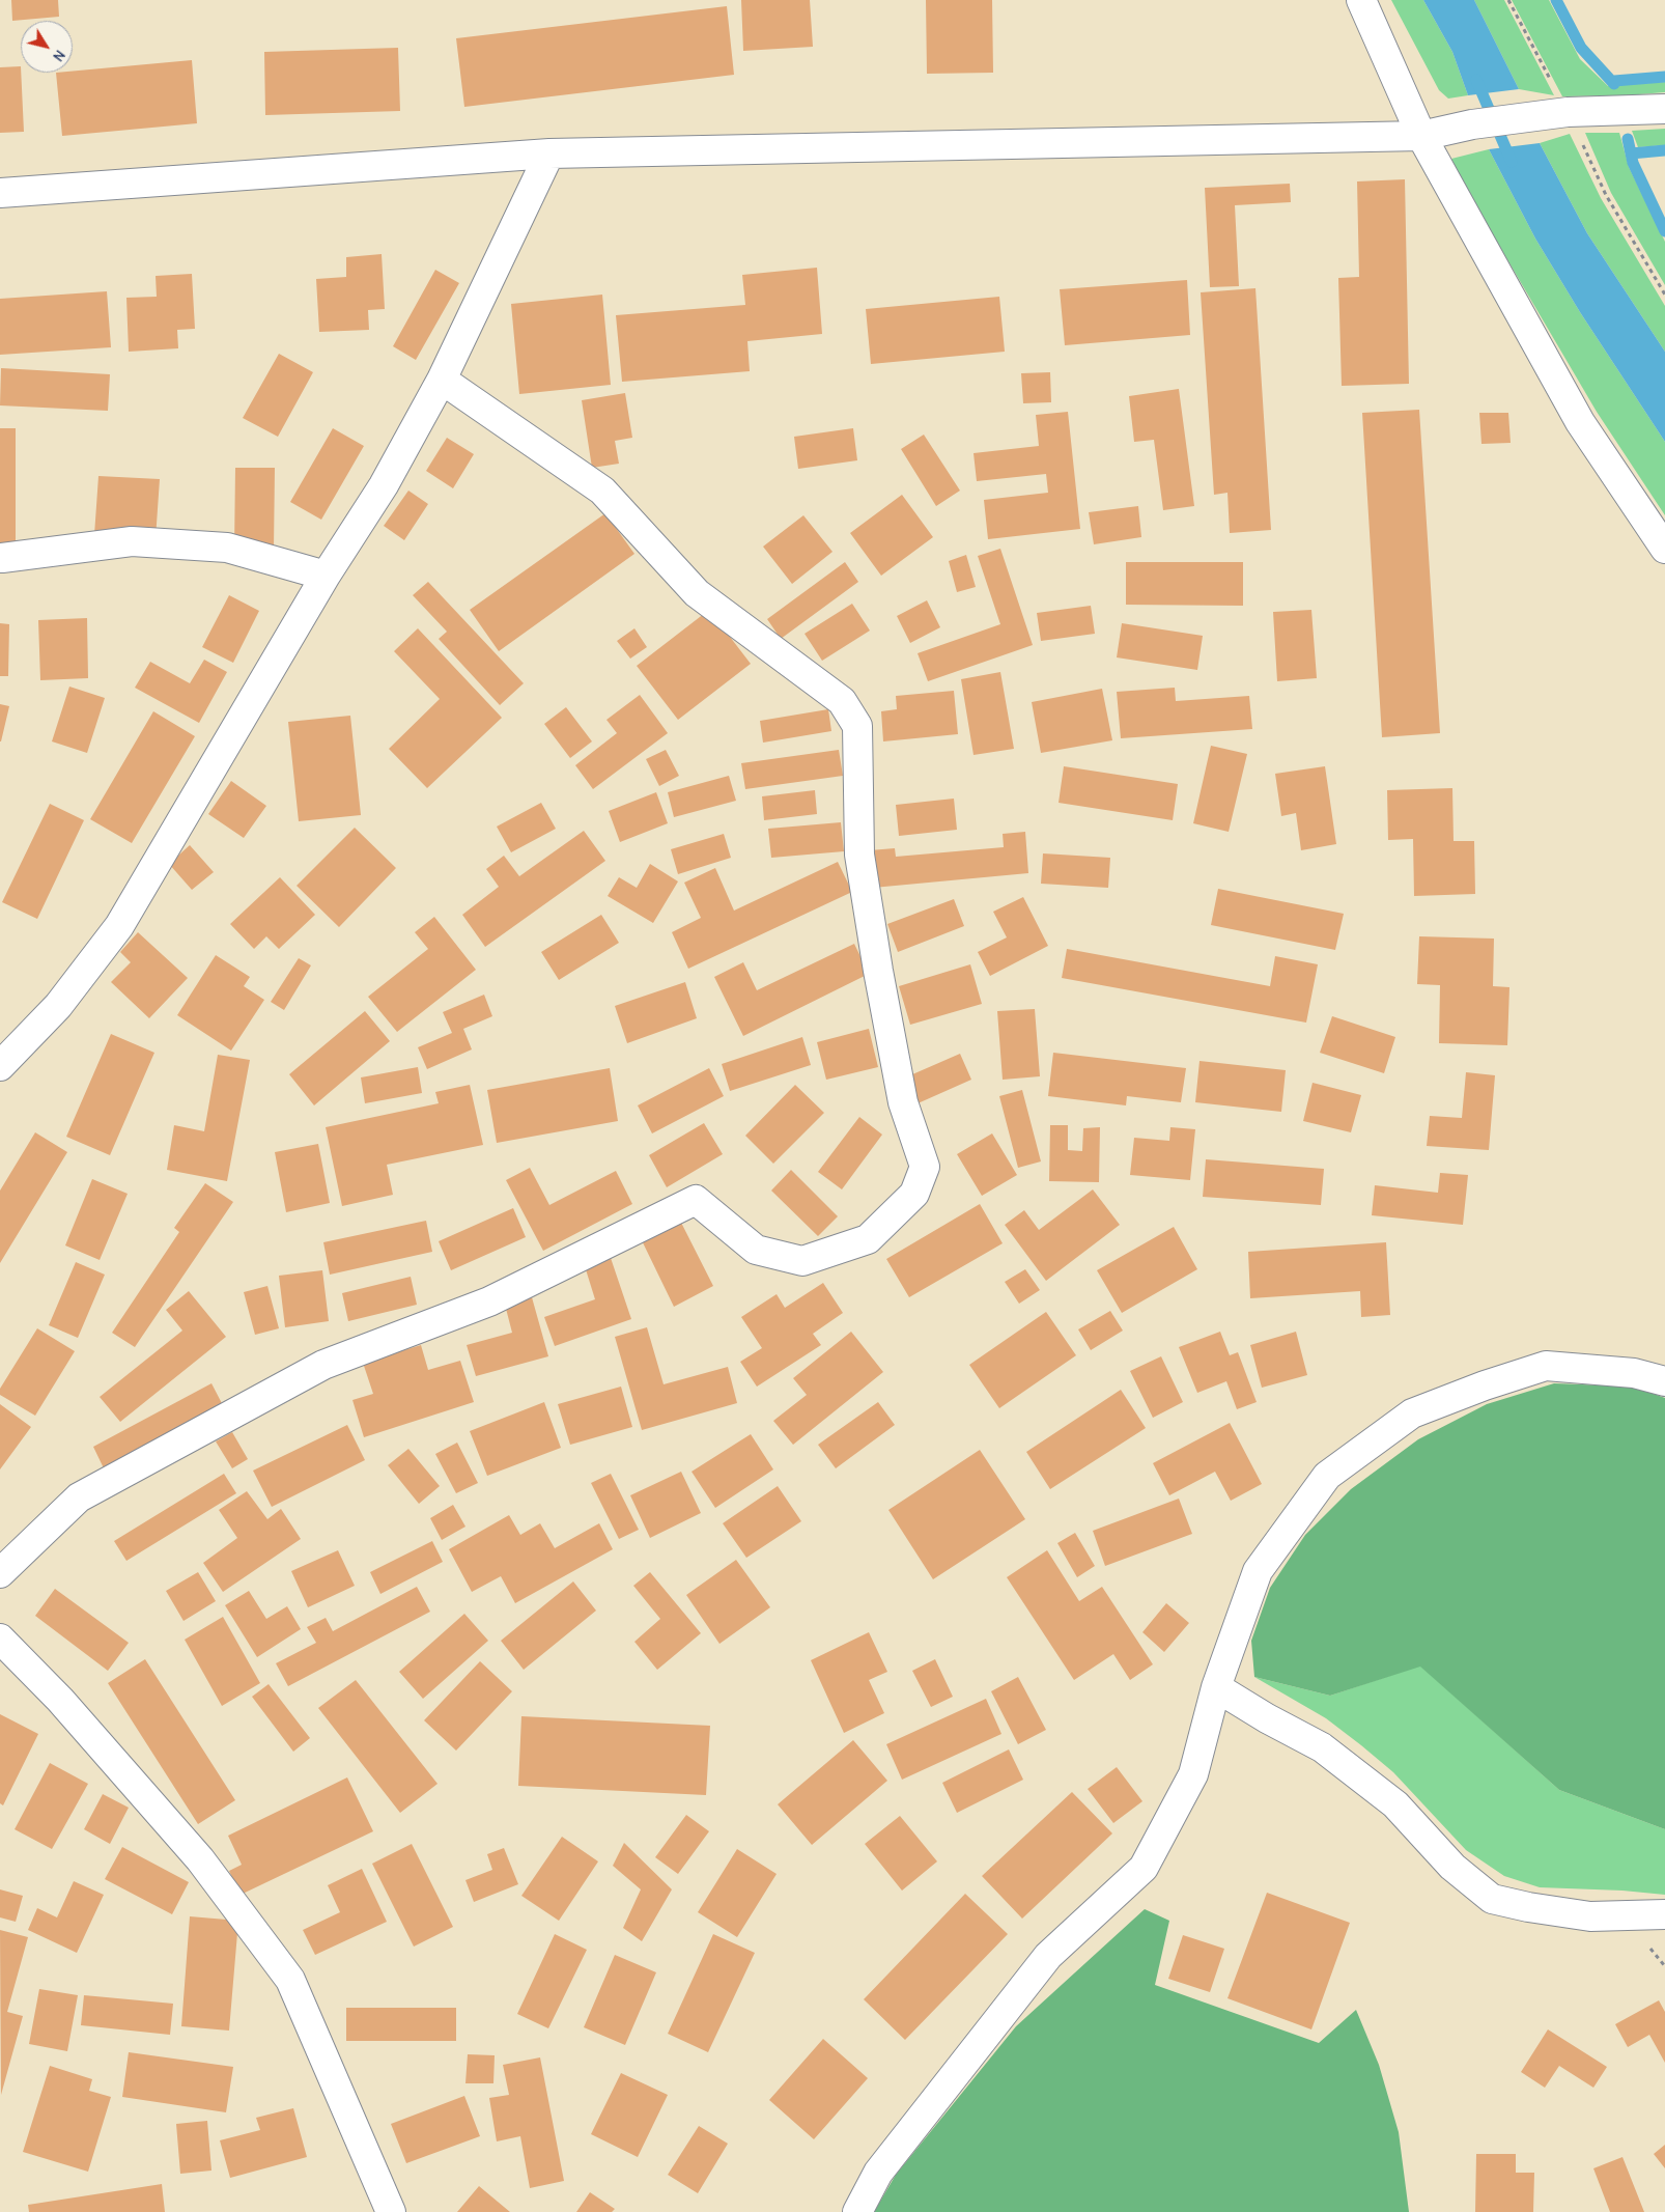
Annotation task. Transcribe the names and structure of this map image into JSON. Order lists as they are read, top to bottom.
{
  "north": "bottom right"
}
